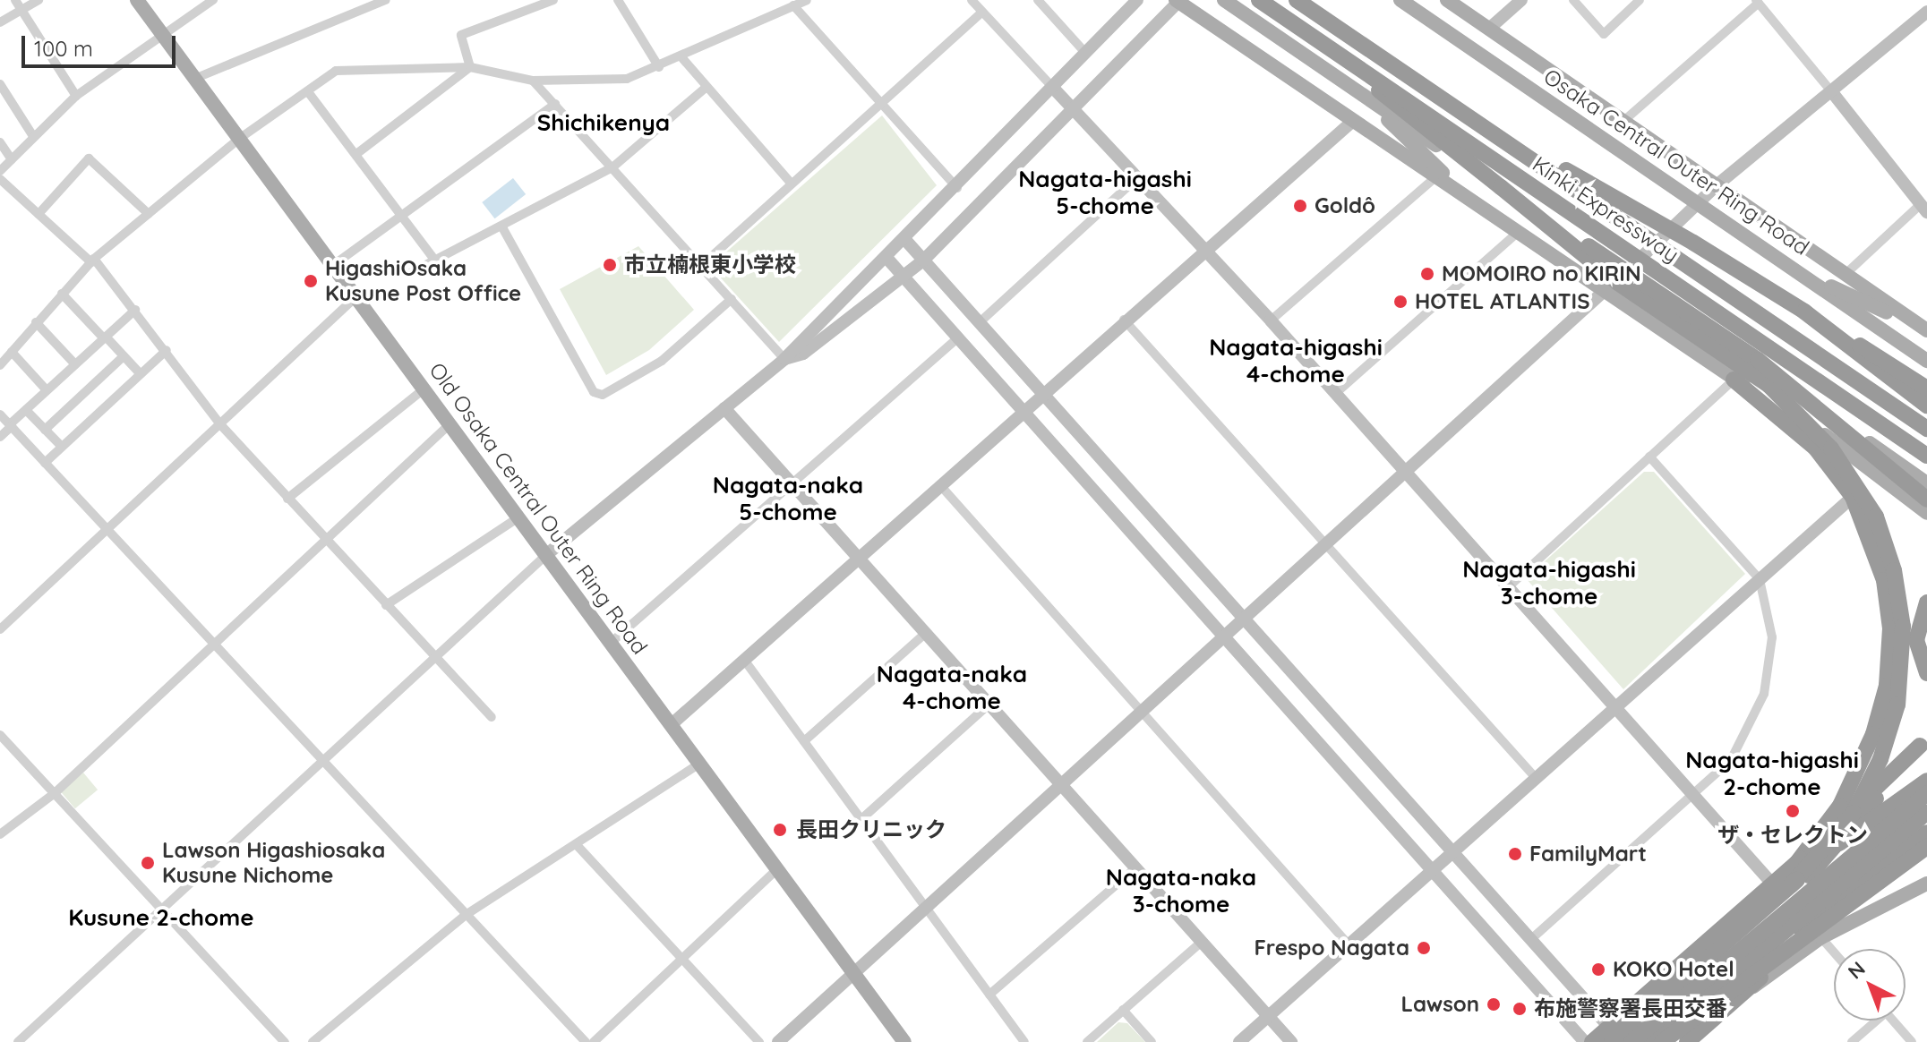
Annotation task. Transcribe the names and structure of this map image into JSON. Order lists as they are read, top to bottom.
{
  "streets": {
    "highway": ["Kinki Expressway"],
    "main road": ["Osaka Central Outer Ring Road", "Old Osaka Central Outer Ring Road"]
  },
  "districts": [
    "Shichikenya",
    "Nagata-higashi 5-chome",
    "Nagata-higashi 4-chome",
    "Nagata-naka 5-chome",
    "Nagata-higashi 3-chome",
    "Nagata-naka 4-chome",
    "Nagata-higashi 2-chome",
    "Nagata-naka 3-chome",
    "Kusune 2-chome"
  ],
  "places": [
    "Goldô",
    "市立楠根東小学校",
    "MOMOIRO no KIRIN",
    "HigashiOsaka Kusune Post Office",
    "HOTEL ATLANTIS",
    "ザ・セレクトン",
    "長田クリニック",
    "FamilyMart",
    "Lawson Higashiosaka Kusune Nichome",
    "Frespo Nagata",
    "KOKO Hotel",
    "Lawson",
    "布施警察署長田交番"
  ],
  "scale_bar": "100 m",
  "north": "top left"
}
